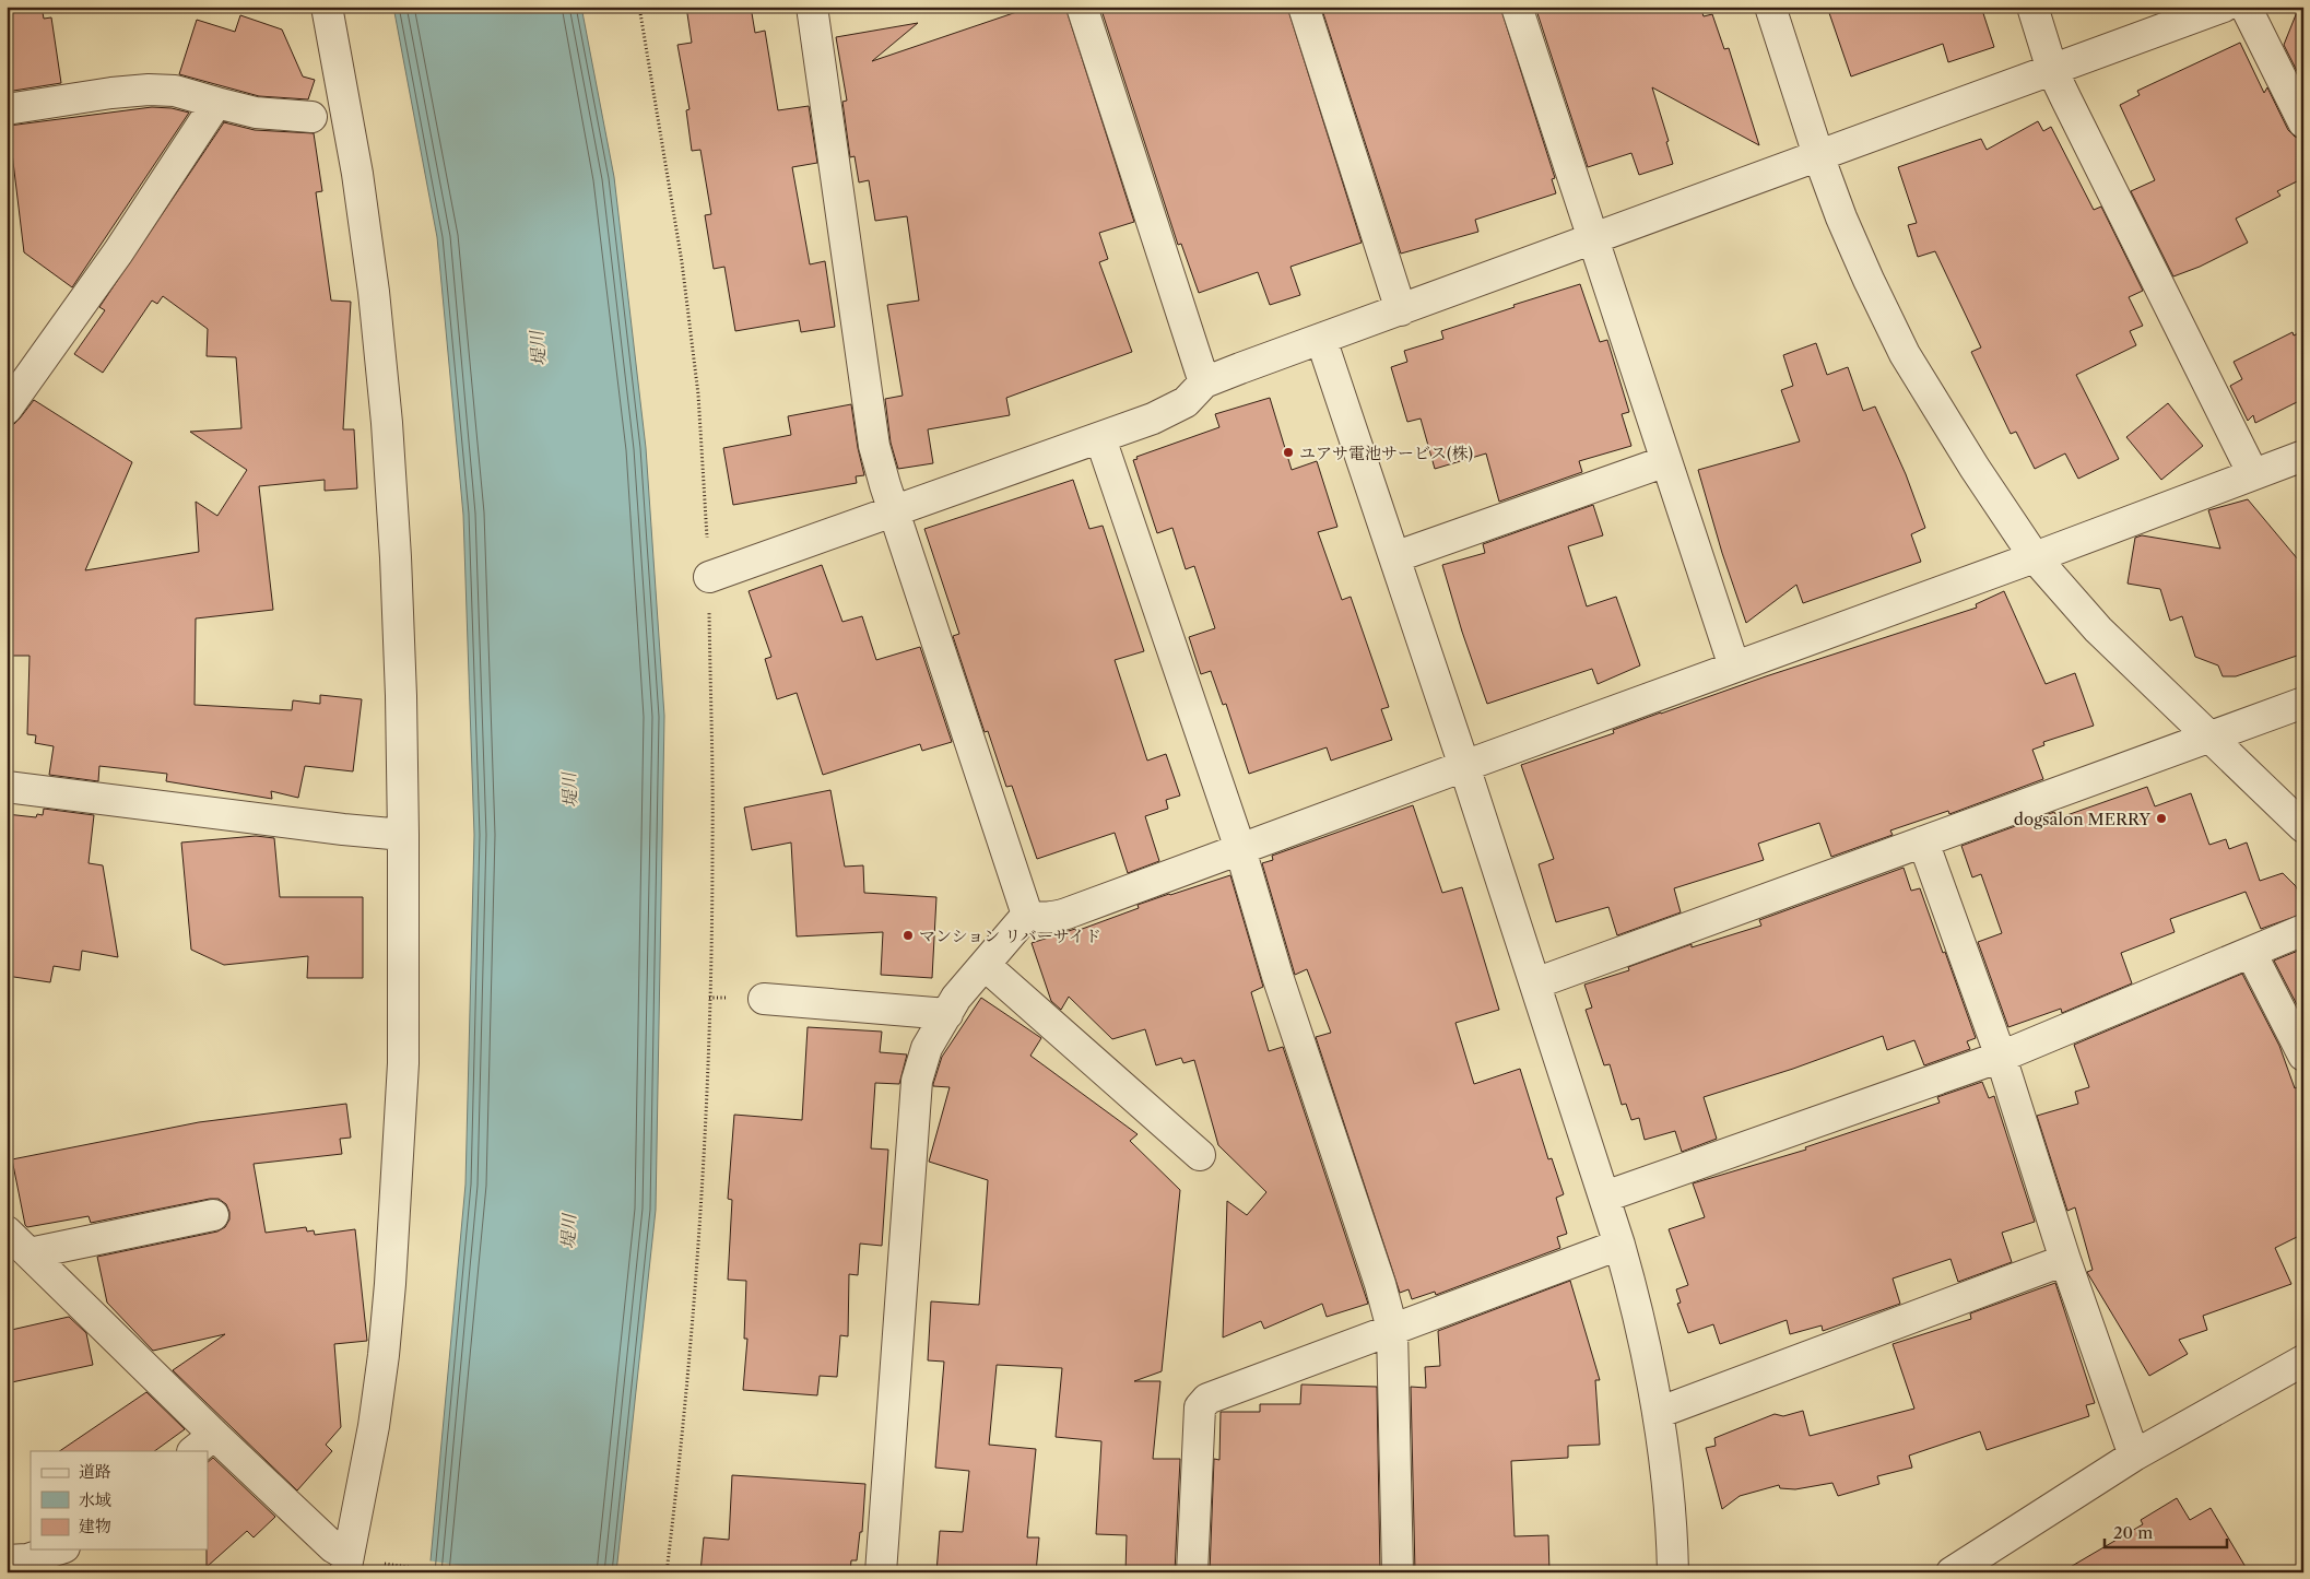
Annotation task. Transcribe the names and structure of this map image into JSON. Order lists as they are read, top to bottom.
{
  "water": ["堤川"],
  "places": ["ユアサ電池サービス(株)", "dogsalon MERRY", "マンション リバーサイド"],
  "legend": ["道路", "水域", "建物"],
  "scale_bar": "20 m"
}
